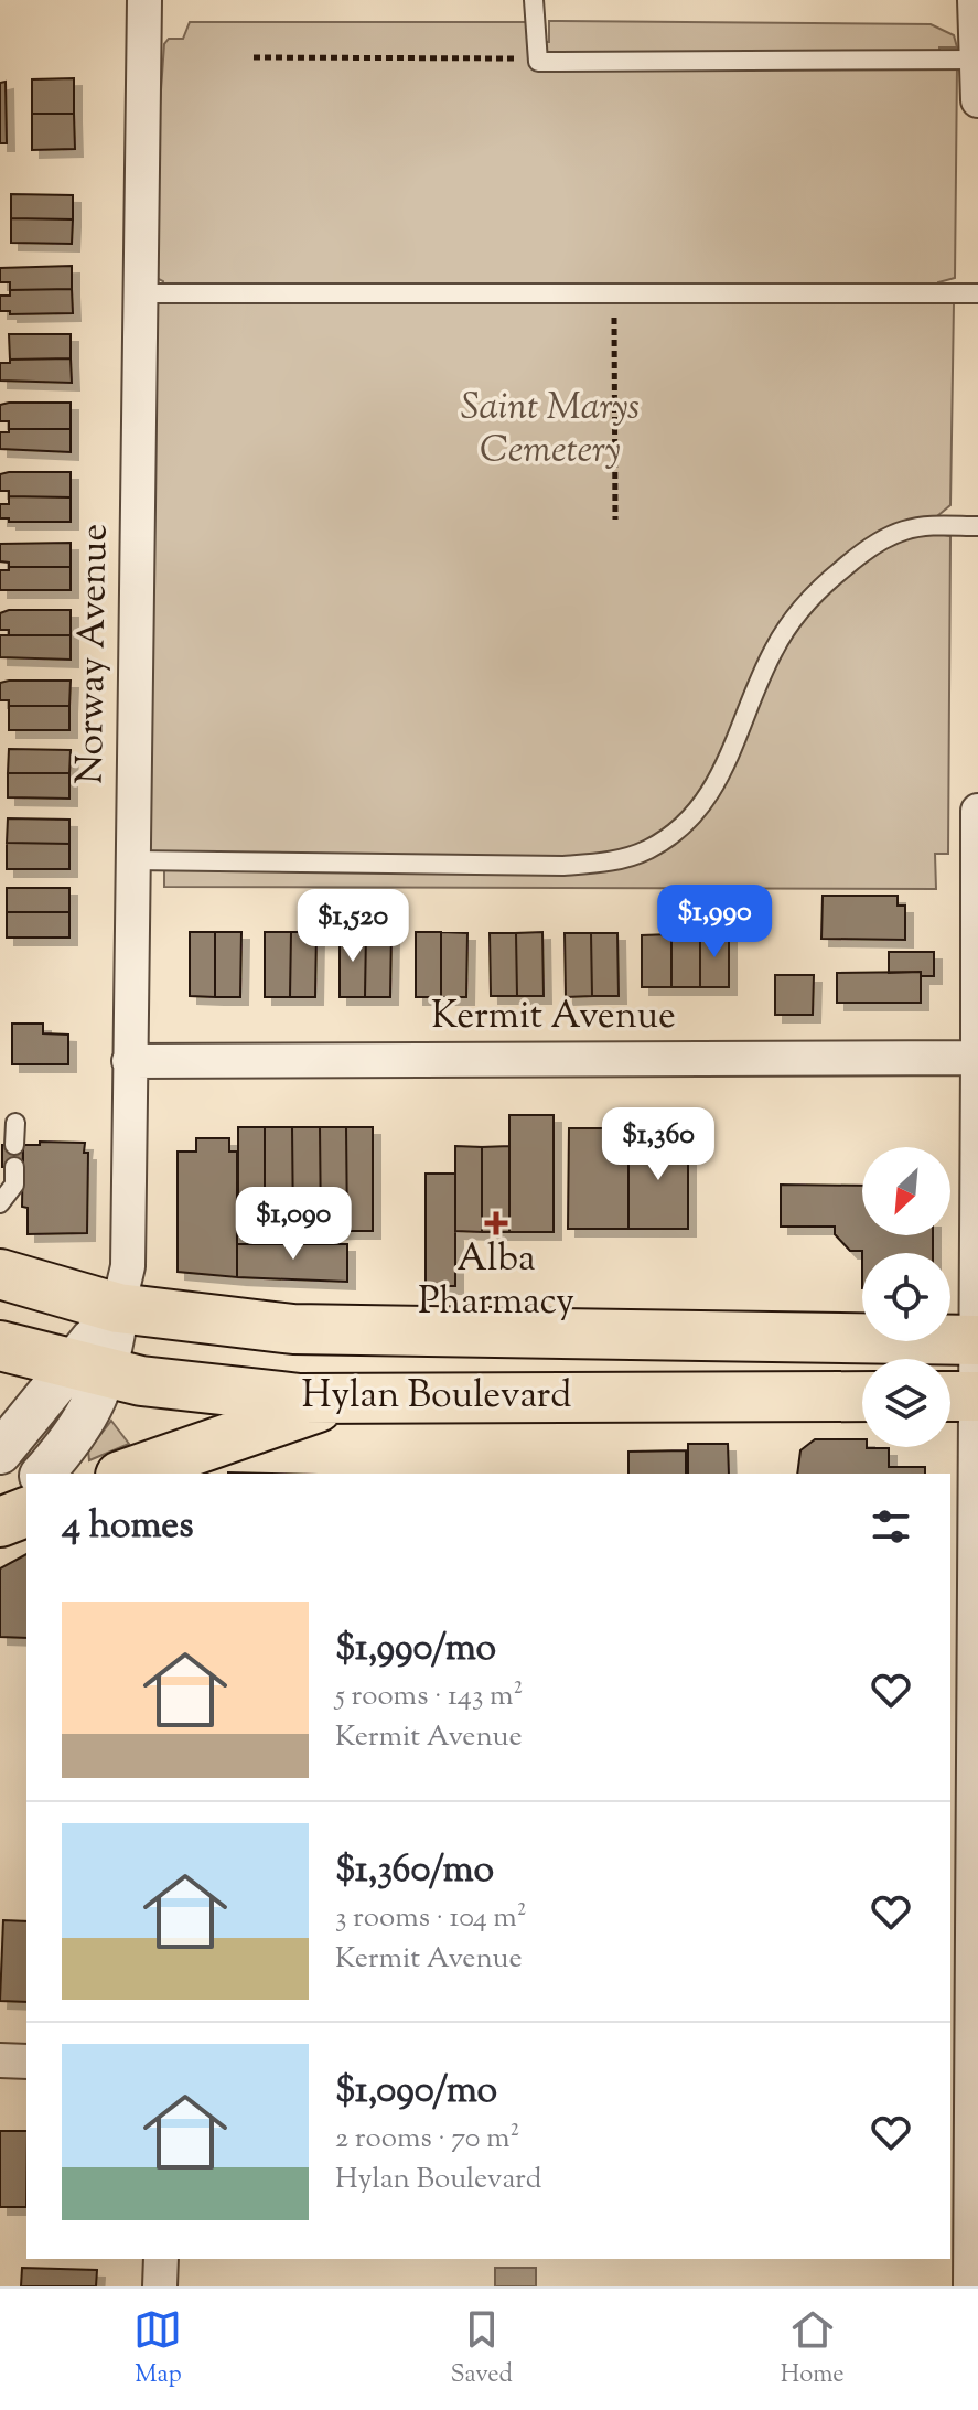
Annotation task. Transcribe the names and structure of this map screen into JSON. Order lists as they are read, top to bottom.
{
  "streets": {
    "main road": ["Hylan Boulevard"],
    "street": ["Norway Avenue", "Kermit Avenue"]
  },
  "crossings": [
    ["Norway Avenue", "Kermit Avenue"],
    ["Norway Avenue", "Hylan Boulevard"]
  ],
  "parks": ["Saint Marys Cemetery"],
  "places": {
    "health": ["Alba Pharmacy"]
  },
  "north": "bottom left",
  "page": {
    "price": [
      "$1,990",
      "$1,520",
      "$1,360",
      "$1,090"
    ],
    "heading": "4 homes",
    "list": [
      {
        "name": "$1,990/mo",
        "note": "5 rooms · 143 m² · Kermit Avenue"
      },
      {
        "name": "$1,360/mo",
        "note": "3 rooms · 104 m² · Kermit Avenue"
      },
      {
        "name": "$1,090/mo",
        "note": "2 rooms · 70 m² · Hylan Boulevard"
      }
    ],
    "tabs": ["Map", "Saved", "Home"]
  }
}
